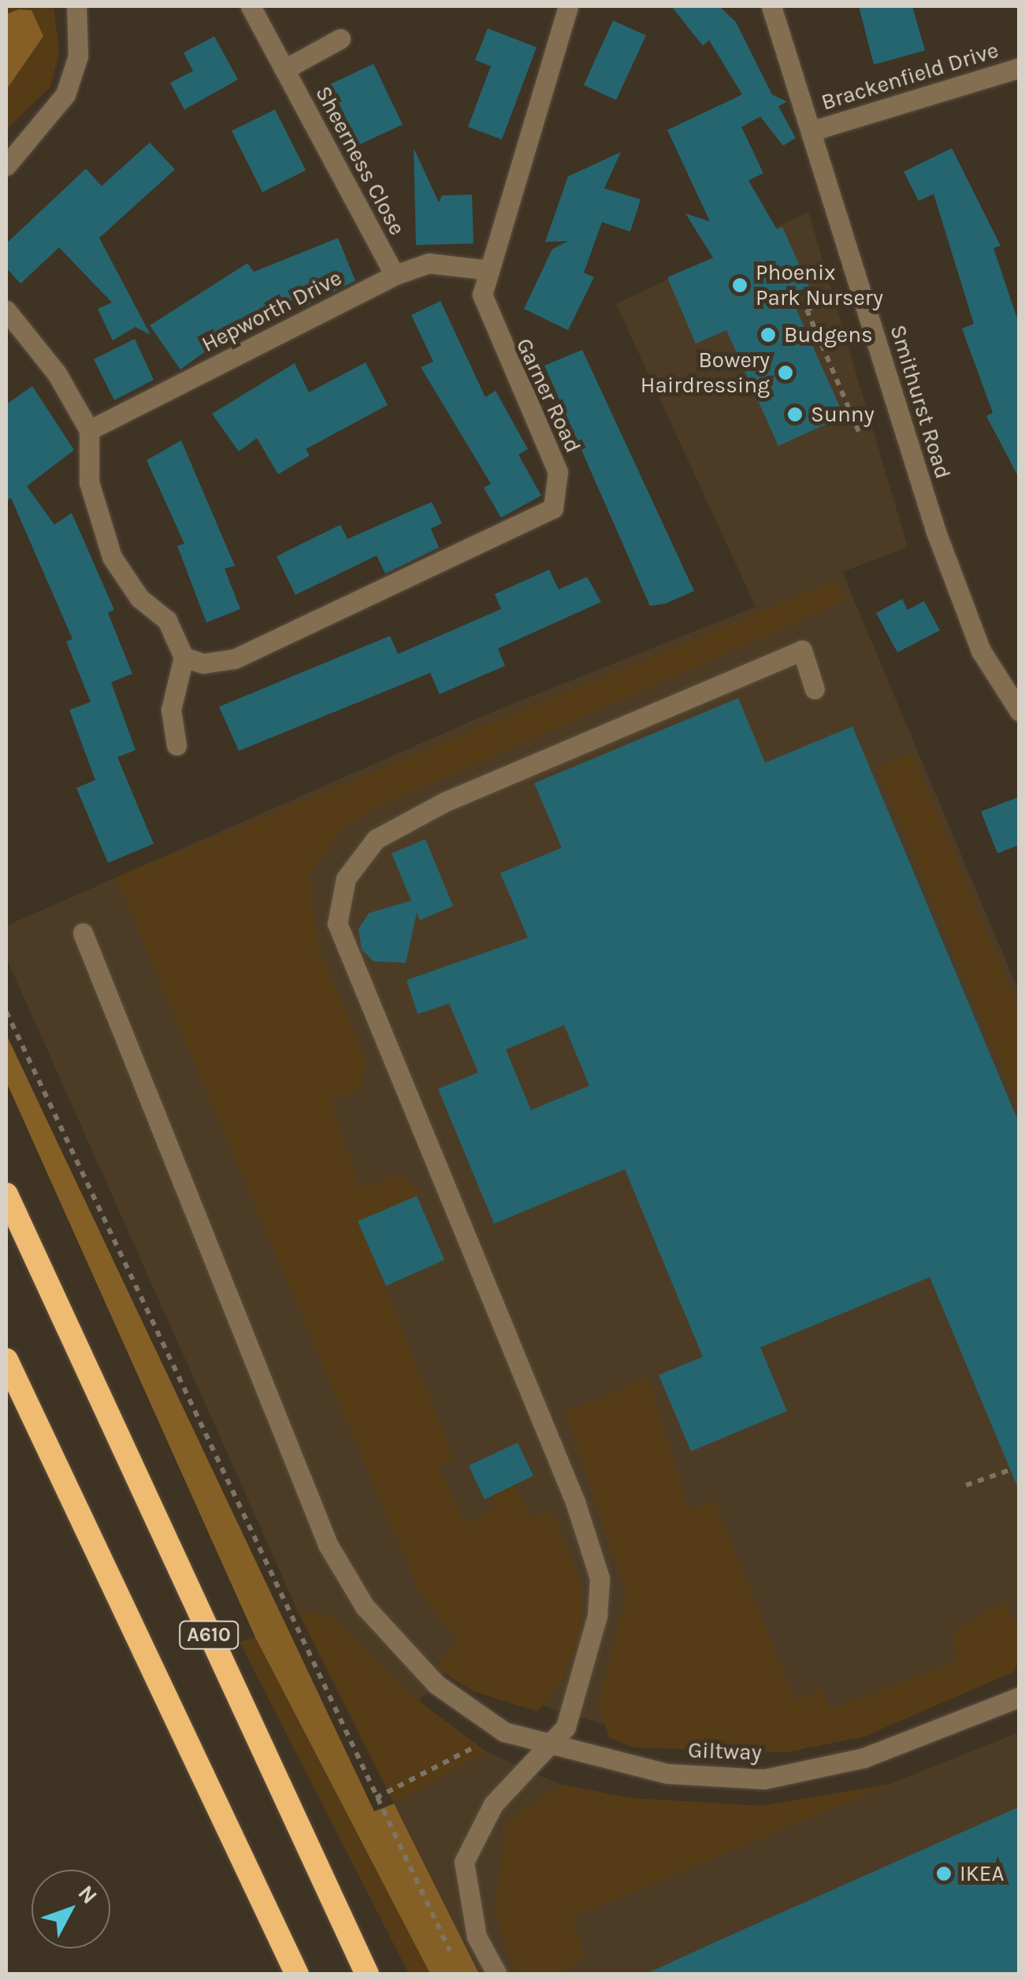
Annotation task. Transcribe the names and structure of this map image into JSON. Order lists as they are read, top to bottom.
{
  "streets": {
    "highway": ["A610"],
    "street": [
      "Brackenfield Drive",
      "Sheerness Close",
      "Hepworth Drive",
      "Garner Road",
      "Smithurst Road",
      "Giltway"
    ]
  },
  "crossings": [
    ["Brackenfield Drive", "Smithurst Road"],
    ["Sheerness Close", "Hepworth Drive"],
    ["Hepworth Drive", "Garner Road"]
  ],
  "places": [
    "Phoenix Park Nursery",
    "Budgens",
    "Bowery Hairdressing",
    "Sunny",
    "IKEA"
  ],
  "north": "top right"
}
